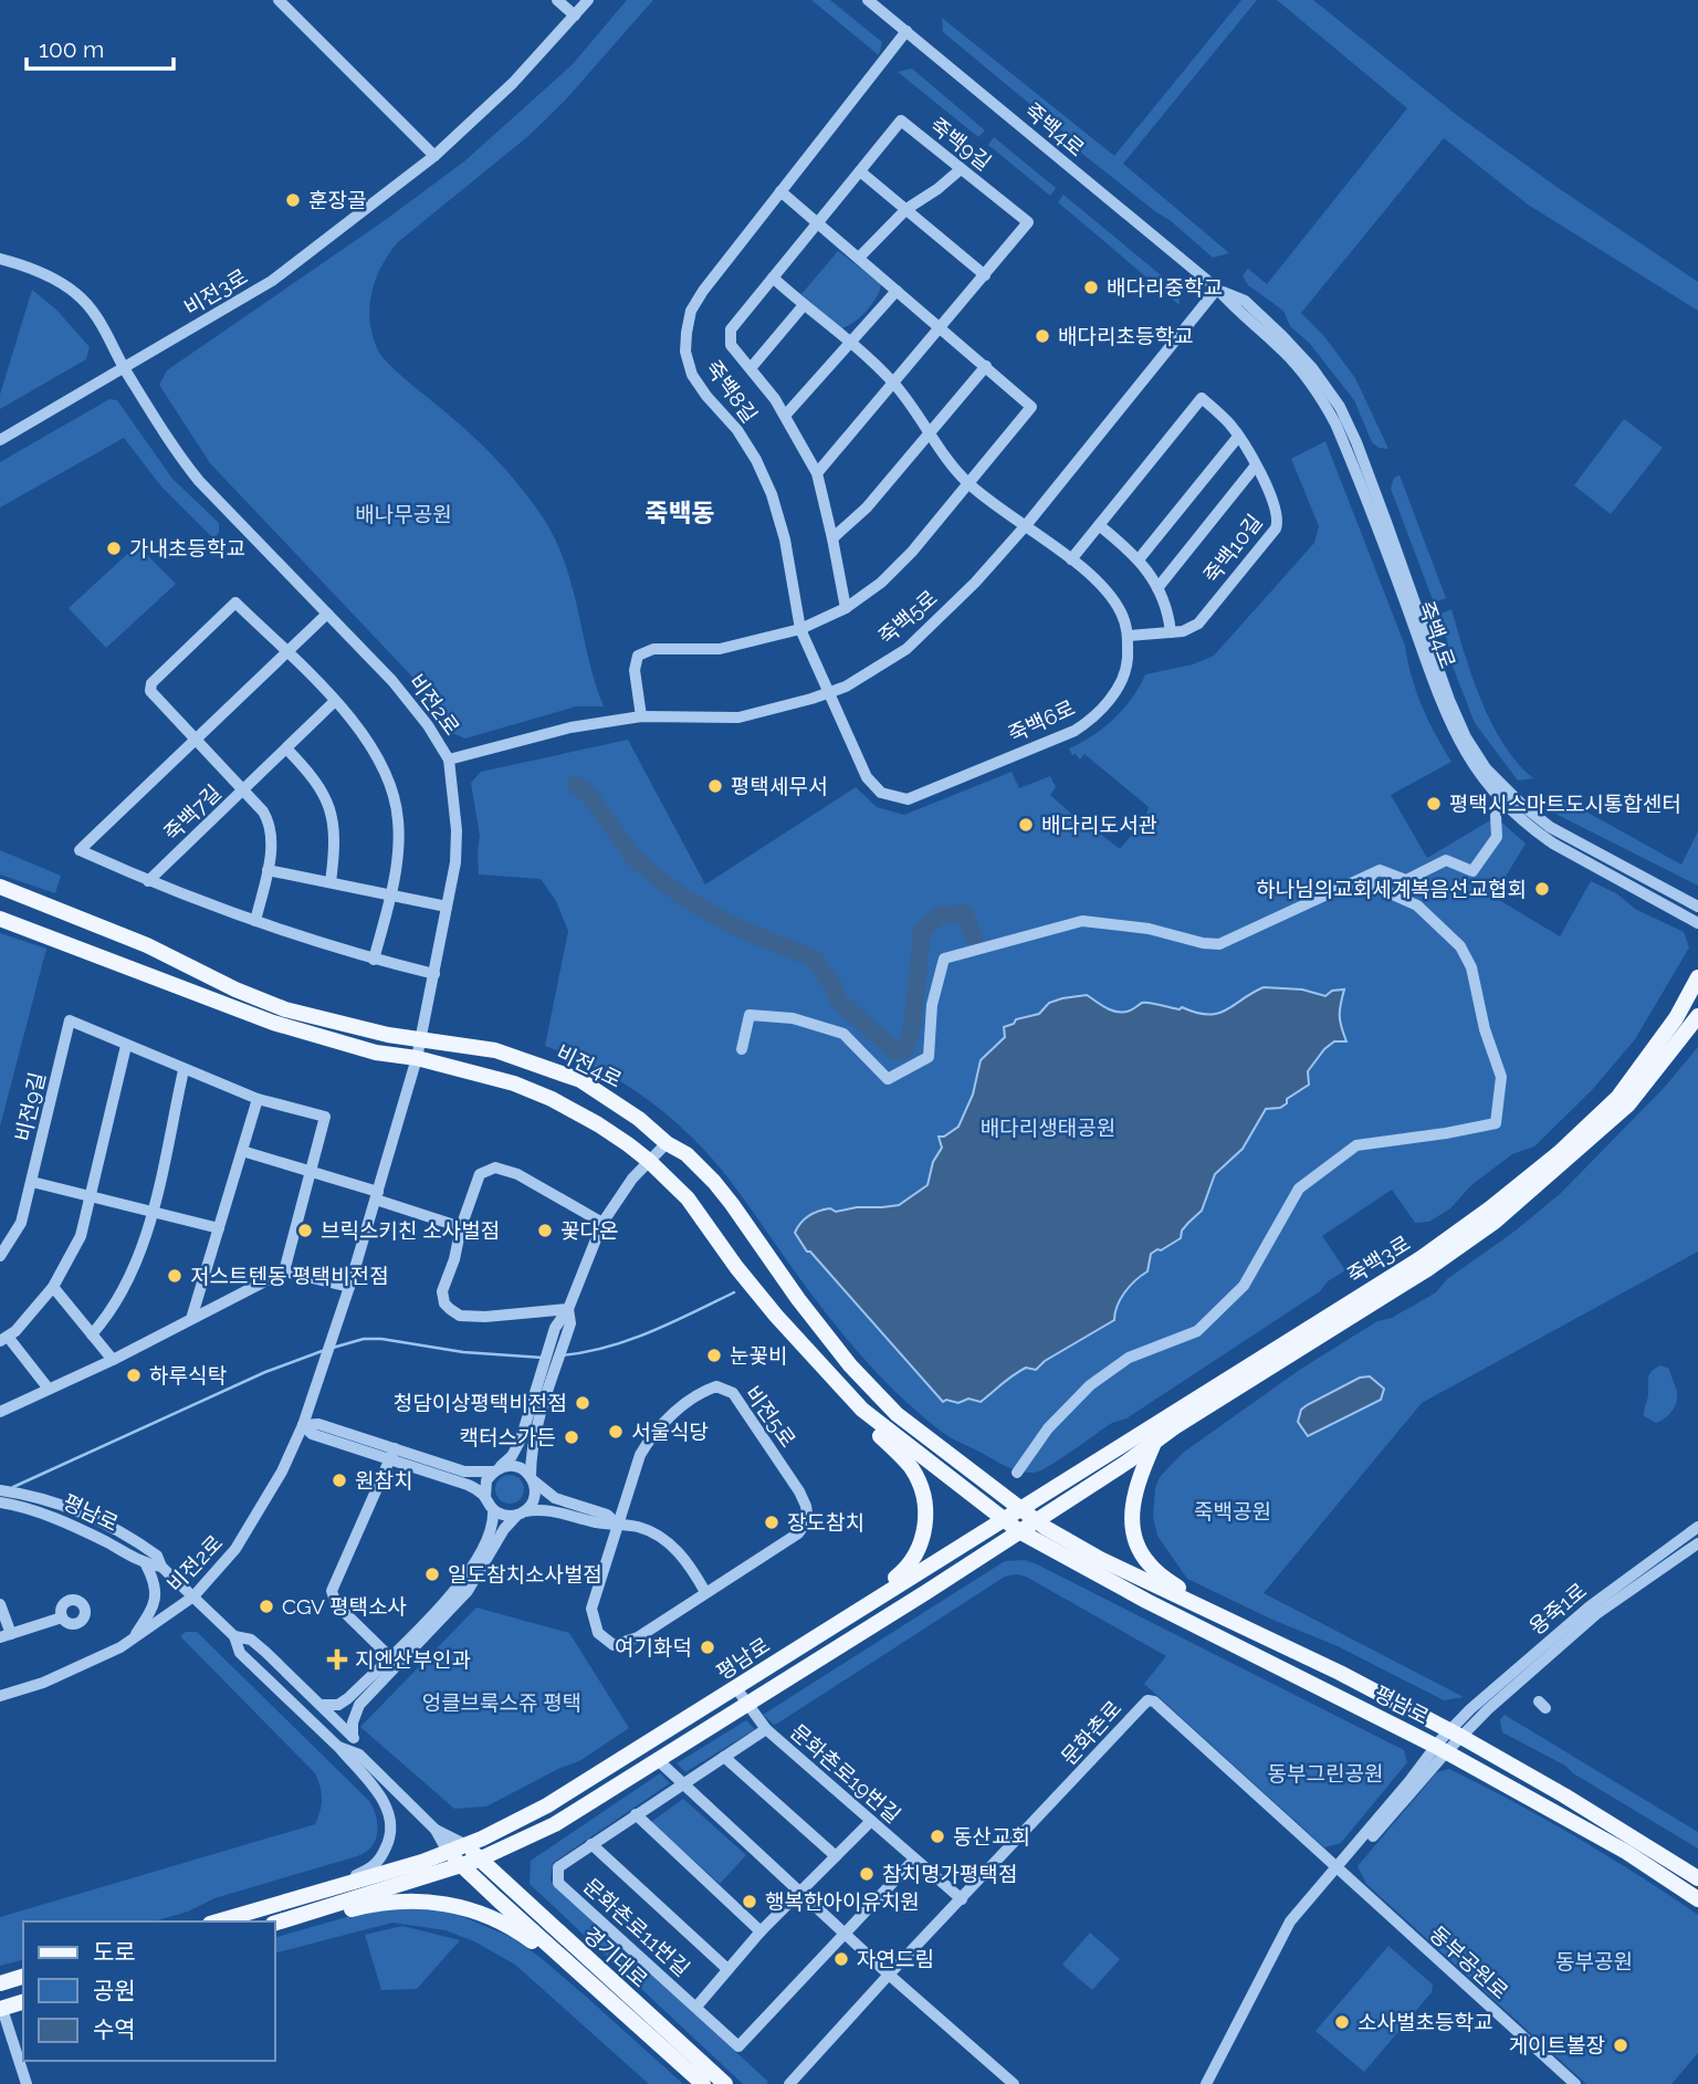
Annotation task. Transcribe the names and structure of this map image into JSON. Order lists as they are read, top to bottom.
{
  "streets": {
    "main road": [
      "비전4로",
      "죽백3로",
      "평남로",
      "경기대로"
    ],
    "street": [
      "죽백4로",
      "죽백9길",
      "비전3로",
      "죽백8길",
      "죽백10길",
      "죽백5로",
      "비전2로",
      "죽백6로",
      "죽백7길",
      "비전9길",
      "비전5로",
      "용죽1로",
      "문화촌로",
      "문화촌로19번길",
      "문화촌로11번길",
      "동부공원로"
    ]
  },
  "crossings": [
    ["죽백4로", "죽백8길"],
    ["죽백4로", "죽백5로"],
    ["비전3로", "비전2로"],
    ["죽백8길", "죽백5로"],
    ["죽백8길", "죽백6로"],
    ["죽백10길", "죽백6로"],
    ["죽백5로", "비전2로"],
    ["죽백5로", "죽백6로"],
    ["비전2로", "비전4로"],
    ["비전2로", "평남로"],
    ["비전4로", "죽백3로"],
    ["비전4로", "평남로"],
    ["죽백3로", "평남로"],
    ["평남로", "용죽1로"],
    ["평남로", "문화촌로"],
    ["평남로", "경기대로"],
    ["평남로", "동부공원로"],
    ["문화촌로", "문화촌로19번길"],
    ["문화촌로", "동부공원로"],
    ["문화촌로19번길", "문화촌로11번길"]
  ],
  "districts": ["죽백동"],
  "parks": [
    "배나무공원",
    "배다리생태공원",
    "죽백공원",
    "엉클브룩스쥬 평택",
    "동부그린공원",
    "동부공원"
  ],
  "places": {
    "other": [
      "훈장골",
      "배다리중학교",
      "배다리초등학교",
      "가내초등학교",
      "평택세무서",
      "평택시스마트도시통합센터",
      "배다리도서관",
      "하나님의교회세계복음선교협회",
      "브릭스키친 소사벌점",
      "꽃다온",
      "저스트텐동 평택비전점",
      "눈꽃비",
      "하루식탁",
      "청담이상평택비전점",
      "서울식당",
      "캑터스가든",
      "원참치",
      "장도참치",
      "일도참치소사벌점",
      "CGV 평택소사",
      "여기화덕",
      "동산교회",
      "참치명가평택점",
      "행복한아이유치원",
      "자연드림",
      "소사벌초등학교",
      "게이트볼장"
    ],
    "health": ["지엔산부인과"]
  },
  "legend": ["도로", "공원", "수역"],
  "scale_bar": "100 m"
}
